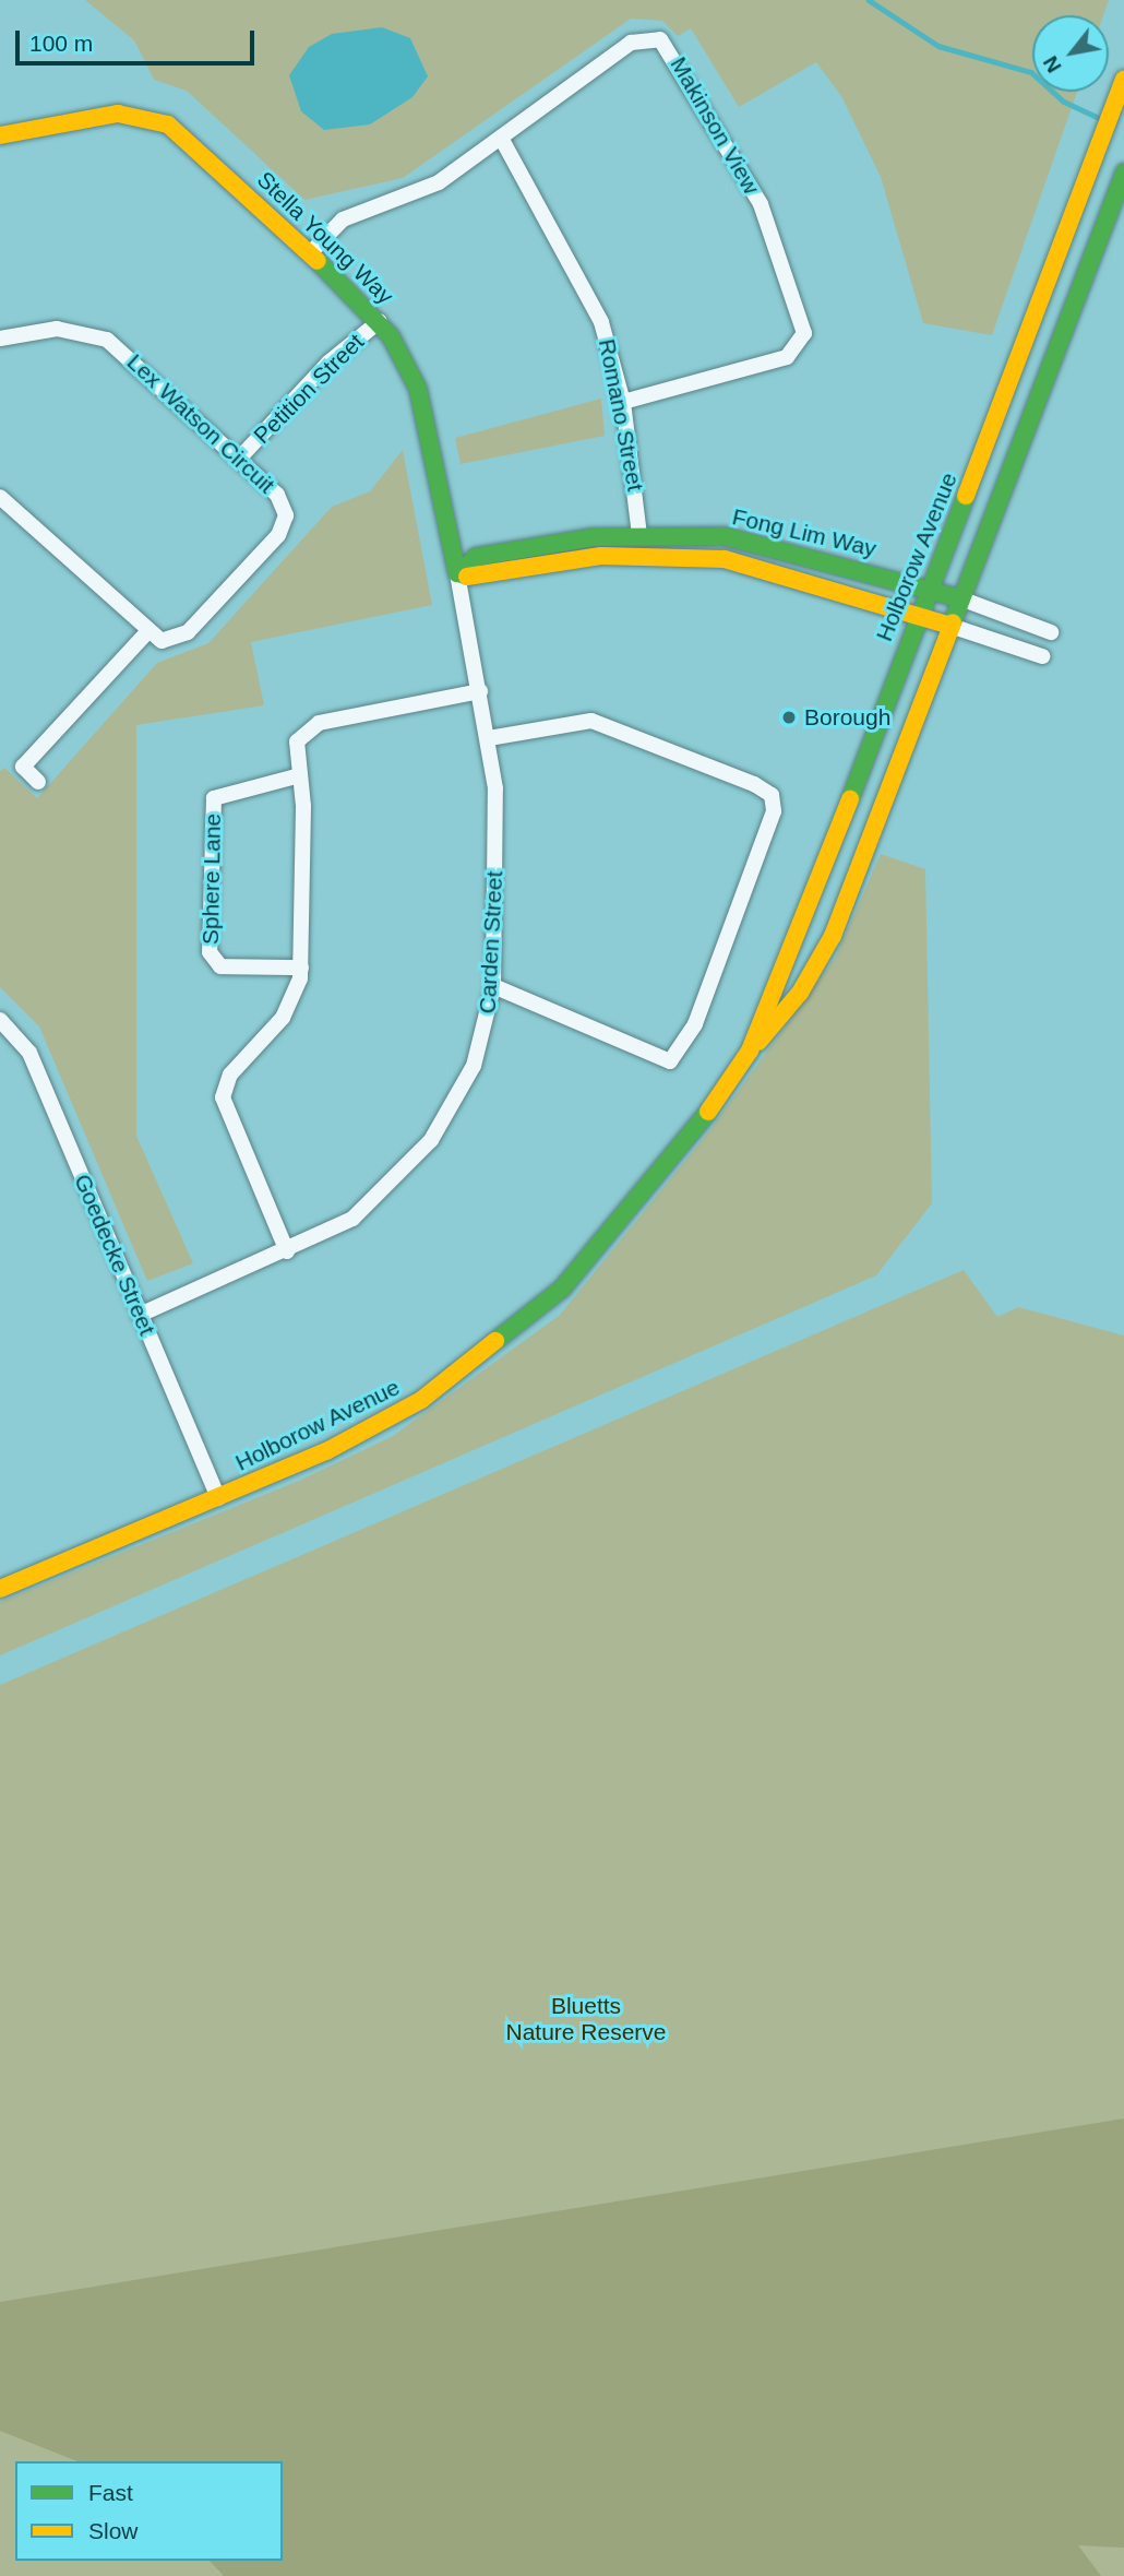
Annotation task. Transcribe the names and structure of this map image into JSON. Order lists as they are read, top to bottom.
{
  "streets": {
    "main road": ["Stella Young Way", "Fong Lim Way", "Holborow Avenue"],
    "street": [
      "Makinson View",
      "Petition Street",
      "Romano Street",
      "Lex Watson Circuit",
      "Sphere Lane",
      "Carden Street",
      "Goedecke Street"
    ]
  },
  "crossings": [
    ["Makinson View", "Stella Young Way"],
    ["Makinson View", "Romano Street"],
    ["Stella Young Way", "Petition Street"],
    ["Stella Young Way", "Carden Street"],
    ["Petition Street", "Lex Watson Circuit"],
    ["Romano Street", "Fong Lim Way"],
    ["Fong Lim Way", "Holborow Avenue"],
    ["Holborow Avenue", "Goedecke Street"],
    ["Carden Street", "Goedecke Street"]
  ],
  "parks": ["Bluetts Nature Reserve"],
  "places": ["Borough"],
  "legend": ["Fast", "Slow"],
  "scale_bar": "100 m",
  "north": "bottom left"
}
